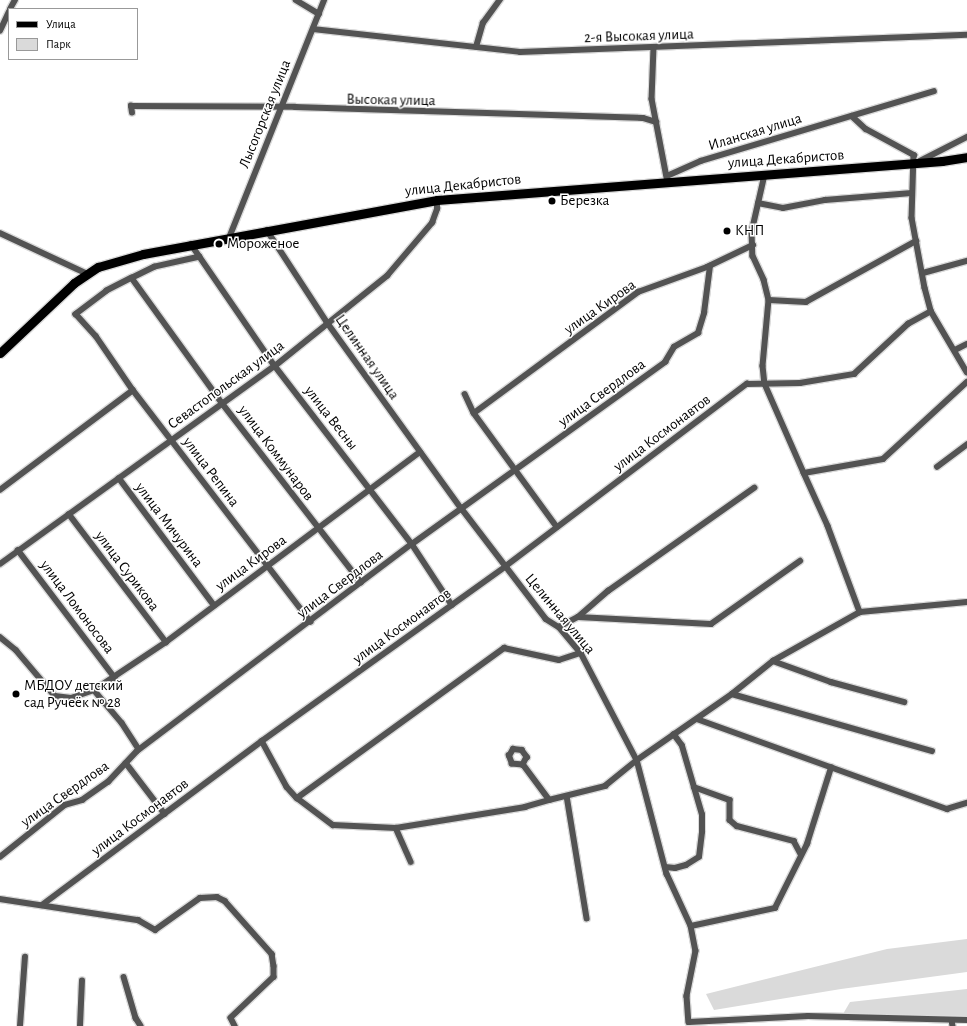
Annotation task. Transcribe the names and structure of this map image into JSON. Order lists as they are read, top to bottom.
{
  "streets": {
    "main road": ["улица Декабристов"],
    "street": [
      "2-я Высокая улица",
      "Высокая улица",
      "Лысогорская улица",
      "Иланская улица",
      "улица Кирова",
      "Целинная улица",
      "Севастопольская улица",
      "улица Свердлова",
      "улица Весны",
      "улица Космонавтов",
      "улица Коммунаров",
      "улица Репина",
      "улица Мичурина",
      "улица Сурикова",
      "улица Ломоносова"
    ]
  },
  "crossings": [
    ["2-я Высокая улица", "Лысогорская улица"],
    ["Высокая улица", "Лысогорская улица"],
    ["Лысогорская улица", "улица Декабристов"],
    ["Иланская улица", "улица Декабристов"],
    ["улица Декабристов", "Целинная улица"],
    ["улица Декабристов", "Севастопольская улица"],
    ["улица Декабристов", "улица Весны"],
    ["улица Кирова", "Целинная улица"],
    ["улица Кирова", "улица Свердлова"],
    ["улица Кирова", "улица Весны"],
    ["улица Кирова", "улица Коммунаров"],
    ["улица Кирова", "улица Репина"],
    ["улица Кирова", "улица Мичурина"],
    ["улица Кирова", "улица Сурикова"],
    ["улица Кирова", "улица Ломоносова"],
    ["Целинная улица", "Севастопольская улица"],
    ["Целинная улица", "улица Свердлова"],
    ["Целинная улица", "улица Космонавтов"],
    ["Севастопольская улица", "улица Весны"],
    ["Севастопольская улица", "улица Коммунаров"],
    ["Севастопольская улица", "улица Репина"],
    ["Севастопольская улица", "улица Мичурина"],
    ["Севастопольская улица", "улица Сурикова"],
    ["Севастопольская улица", "улица Ломоносова"],
    ["улица Свердлова", "улица Весны"],
    ["улица Свердлова", "улица Коммунаров"],
    ["улица Свердлова", "улица Репина"],
    ["улица Весны", "улица Космонавтов"],
    ["улица Коммунаров", "улица Репина"]
  ],
  "places": [
    "Березка",
    "КНП",
    "Мороженое",
    "МБДОУ детский сад Ручеёк № 28"
  ],
  "legend": ["Улица", "Парк"]
}
